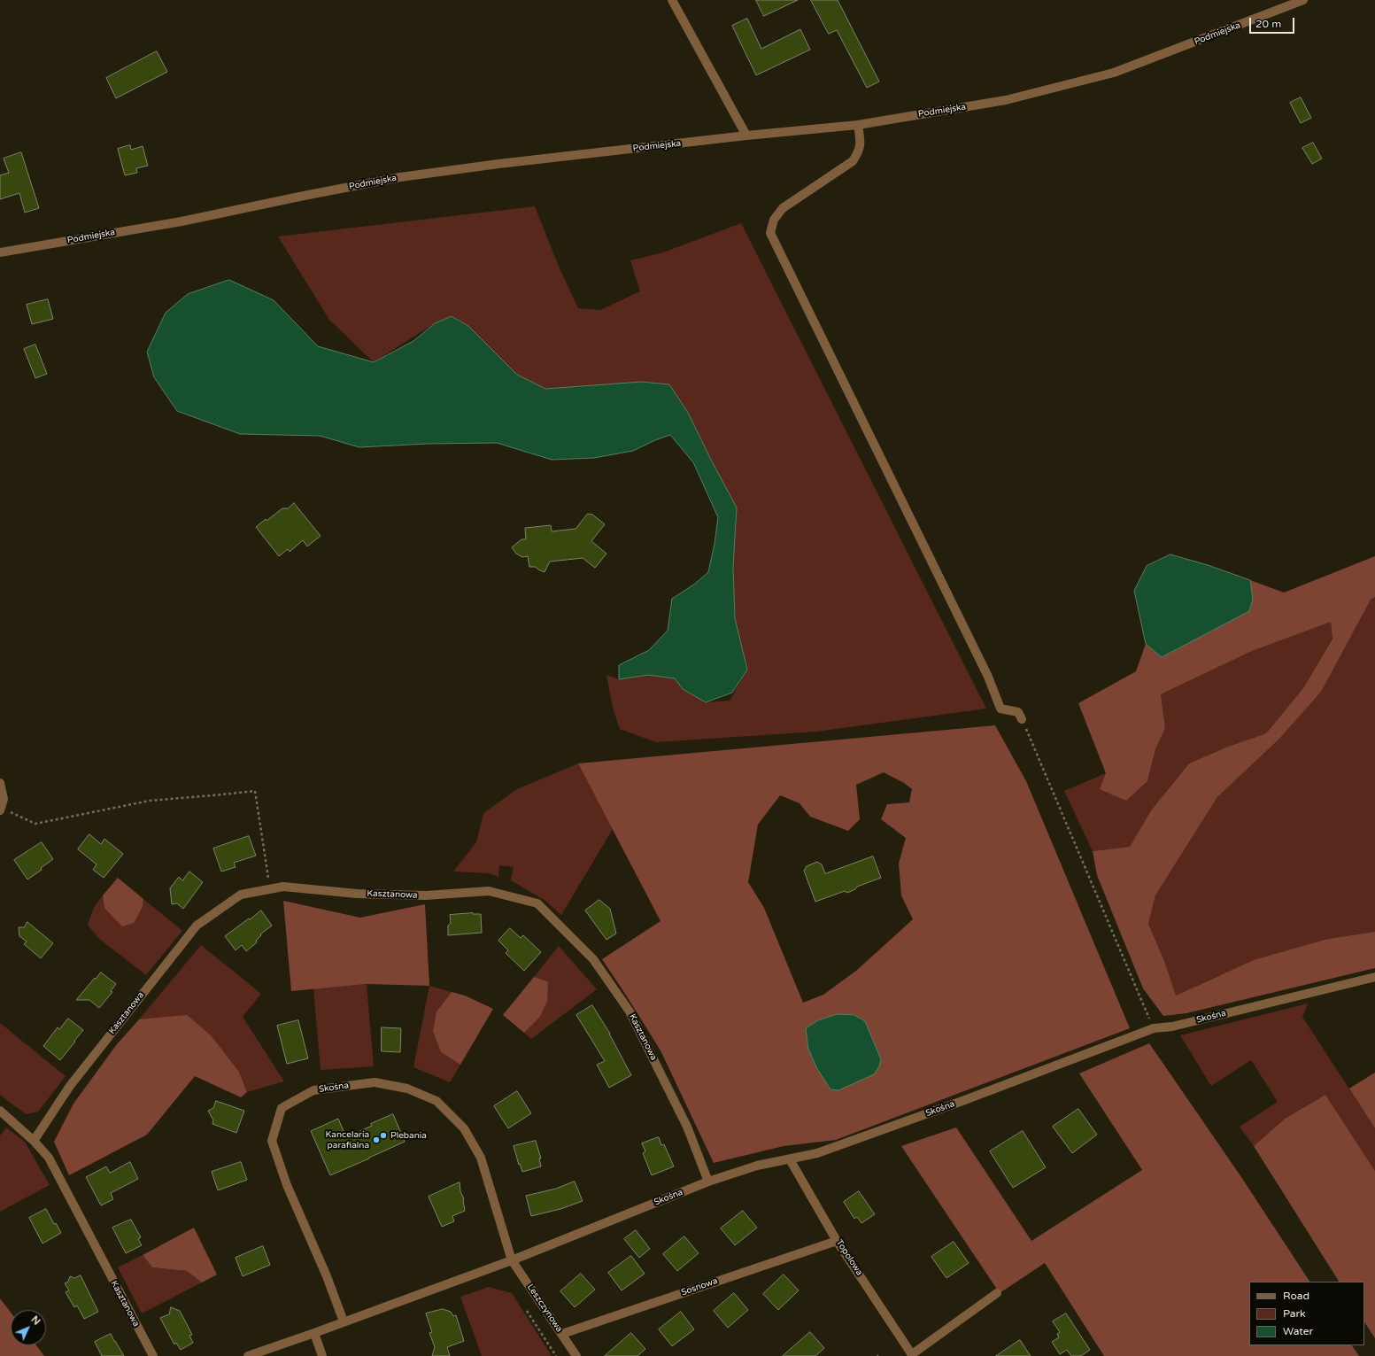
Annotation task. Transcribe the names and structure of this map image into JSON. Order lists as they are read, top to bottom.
{
  "streets": {
    "street": [
      "Podmiejska",
      "Kasztanowa",
      "Skośna",
      "Topolowa",
      "Sosnowa",
      "Leszczynowa"
    ]
  },
  "crossings": [
    ["Kasztanowa", "Skośna"],
    ["Skośna", "Topolowa"],
    ["Skośna", "Leszczynowa"],
    ["Topolowa", "Sosnowa"],
    ["Sosnowa", "Leszczynowa"]
  ],
  "places": ["Plebania", "Kancelaria parafialna"],
  "legend": ["Road", "Park", "Water"],
  "scale_bar": "20 m",
  "north": "top right"
}
